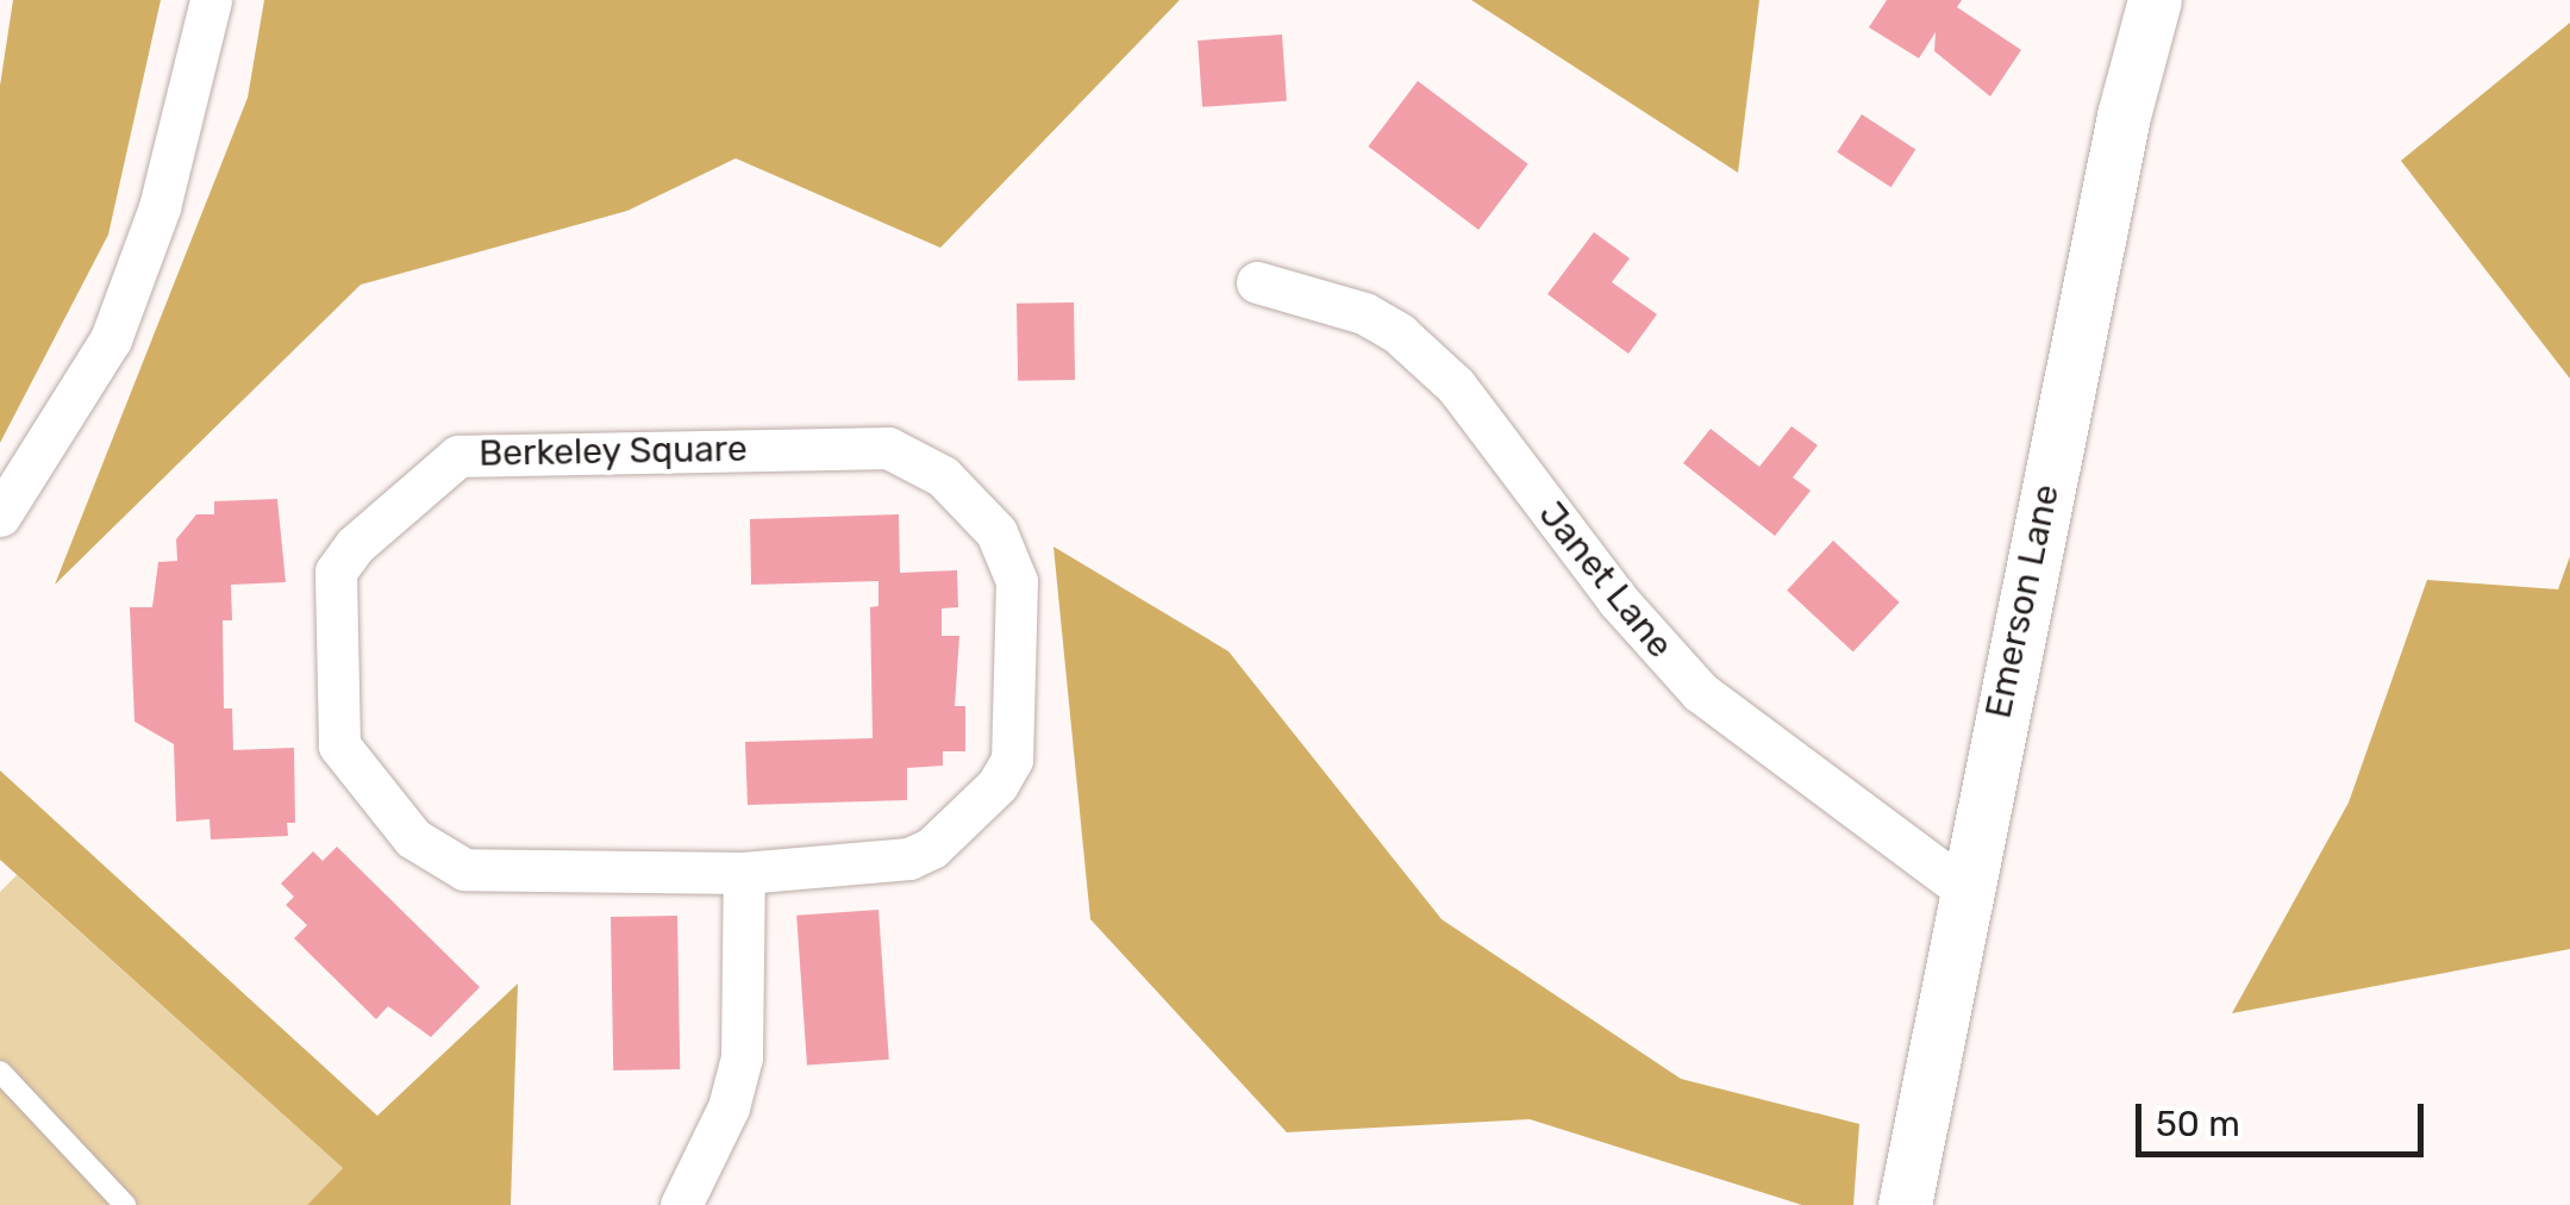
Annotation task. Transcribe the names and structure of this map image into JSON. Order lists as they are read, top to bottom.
{
  "streets": {
    "street": ["Berkeley Square", "Janet Lane", "Emerson Lane"]
  },
  "crossings": [
    ["Janet Lane", "Emerson Lane"]
  ],
  "scale_bar": "50 m"
}
